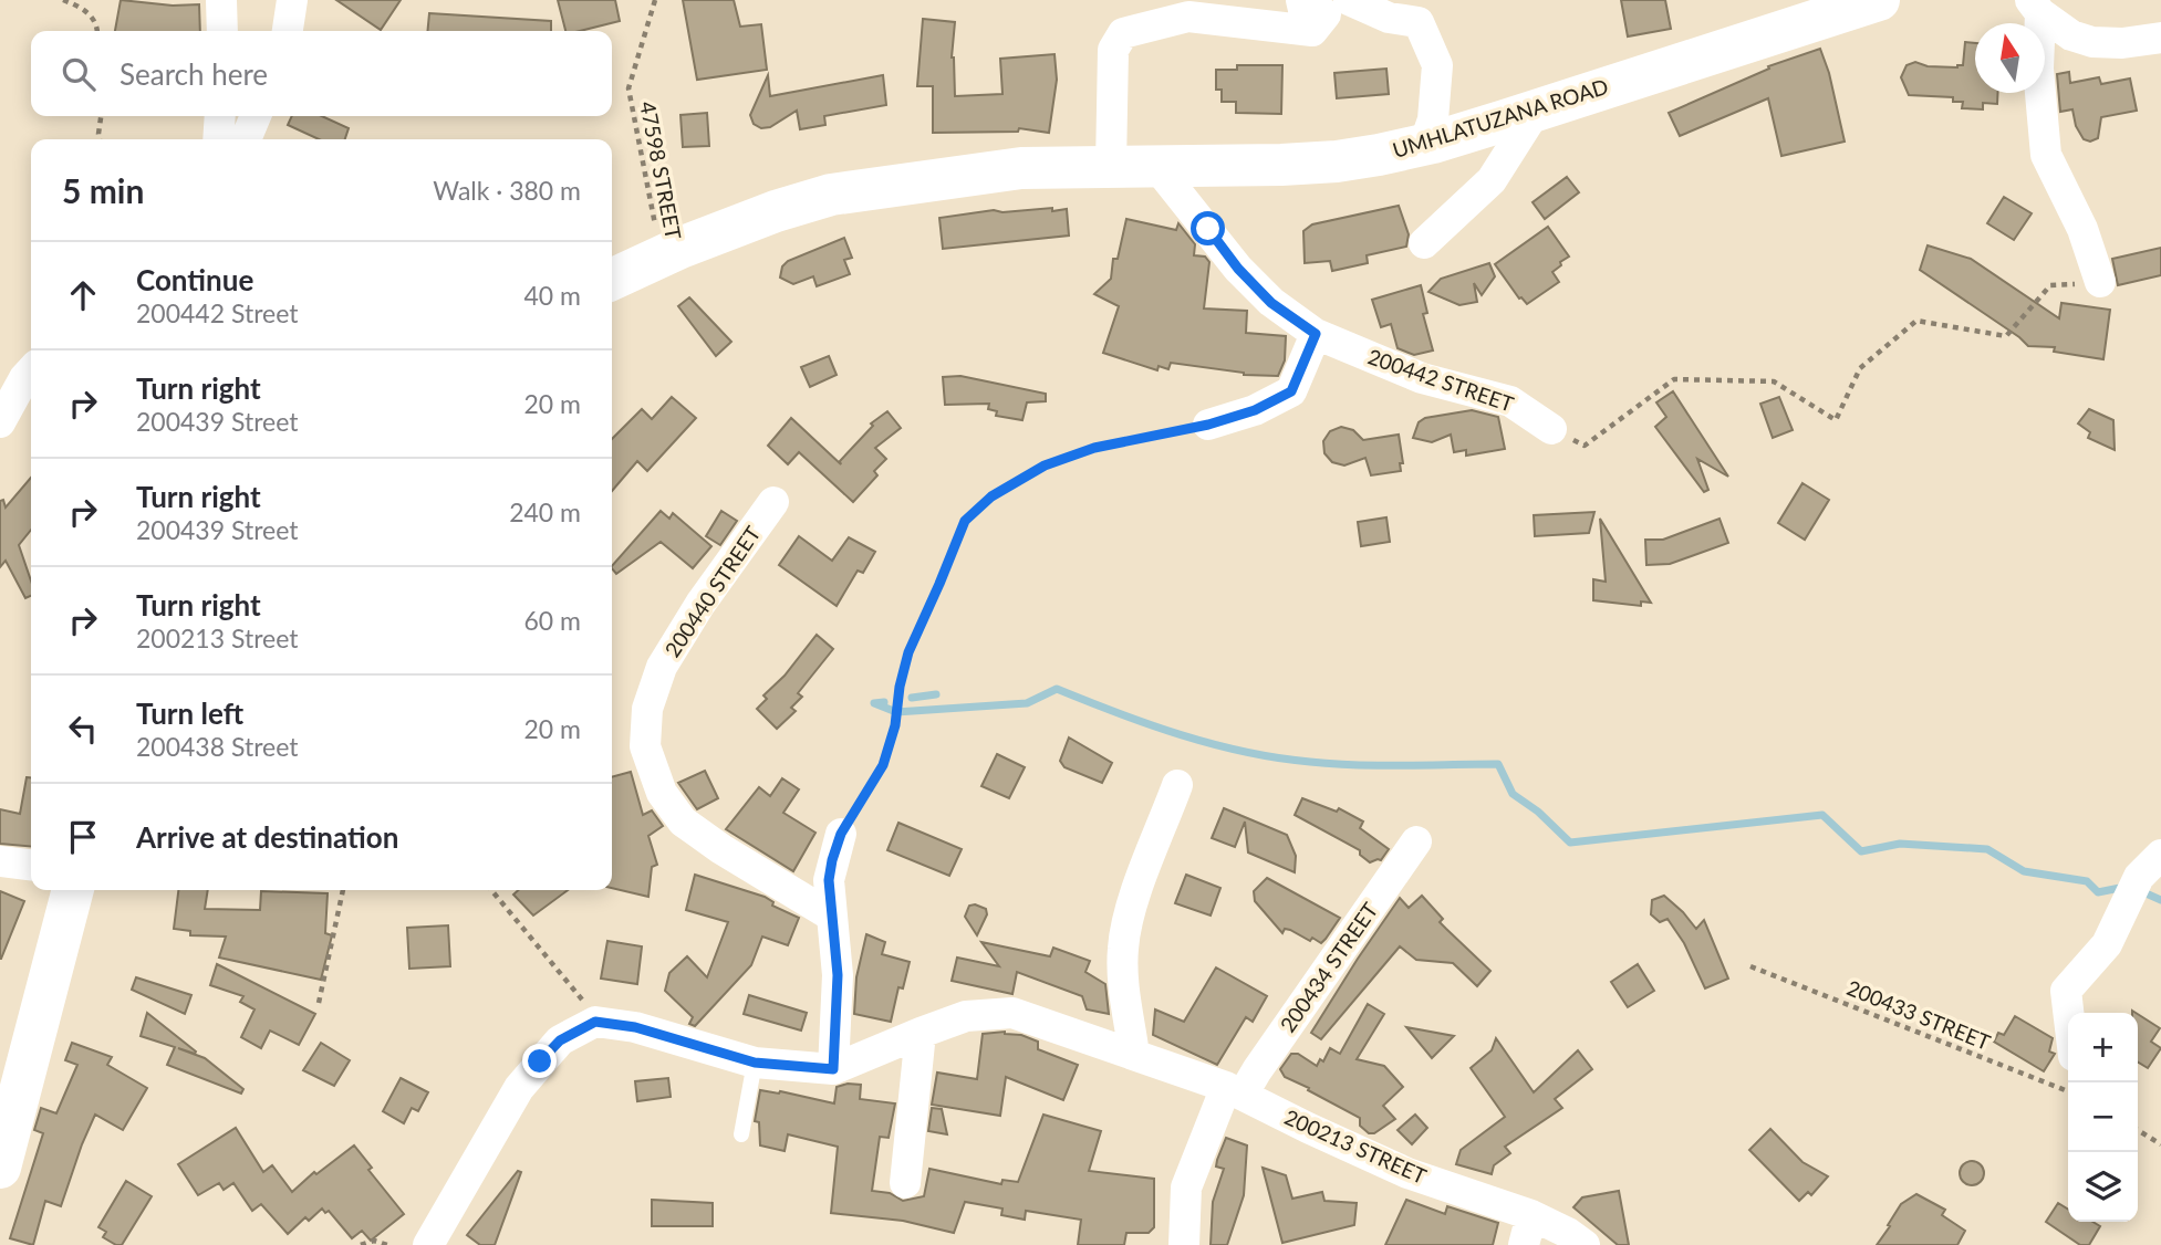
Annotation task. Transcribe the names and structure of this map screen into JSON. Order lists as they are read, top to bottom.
{
  "streets": {
    "street": [
      "UMHLATUZANA ROAD",
      "200442 STREET",
      "200440 STREET",
      "200434 STREET",
      "200213 STREET"
    ],
    "path": ["47598 STREET", "200433 STREET"]
  },
  "crossings": [
    ["UMHLATUZANA ROAD", "47598 STREET"],
    ["UMHLATUZANA ROAD", "200442 STREET"],
    ["200434 STREET", "200213 STREET"]
  ],
  "north": "top",
  "page": {
    "search": "Search here",
    "heading": ["5 min", "Walk · 380 m"],
    "list": [
      ["Continue", "200442 Street", "40 m"],
      ["Turn right", "200439 Street", "20 m"],
      ["Turn right", "200439 Street", "240 m"],
      ["Turn right", "200213 Street", "60 m"],
      ["Turn left", "200438 Street", "20 m"],
      "Arrive at destination"
    ],
    "map_buttons": ["+", "−"]
  }
}
